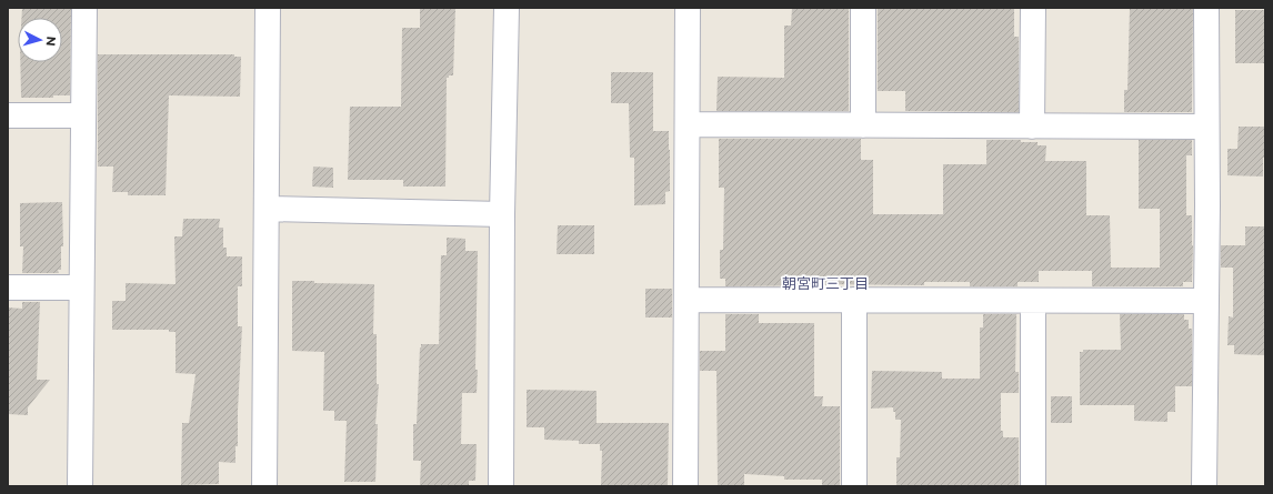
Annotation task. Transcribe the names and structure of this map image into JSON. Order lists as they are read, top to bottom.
{
  "districts": ["朝宮町三丁目"],
  "north": "right"
}
